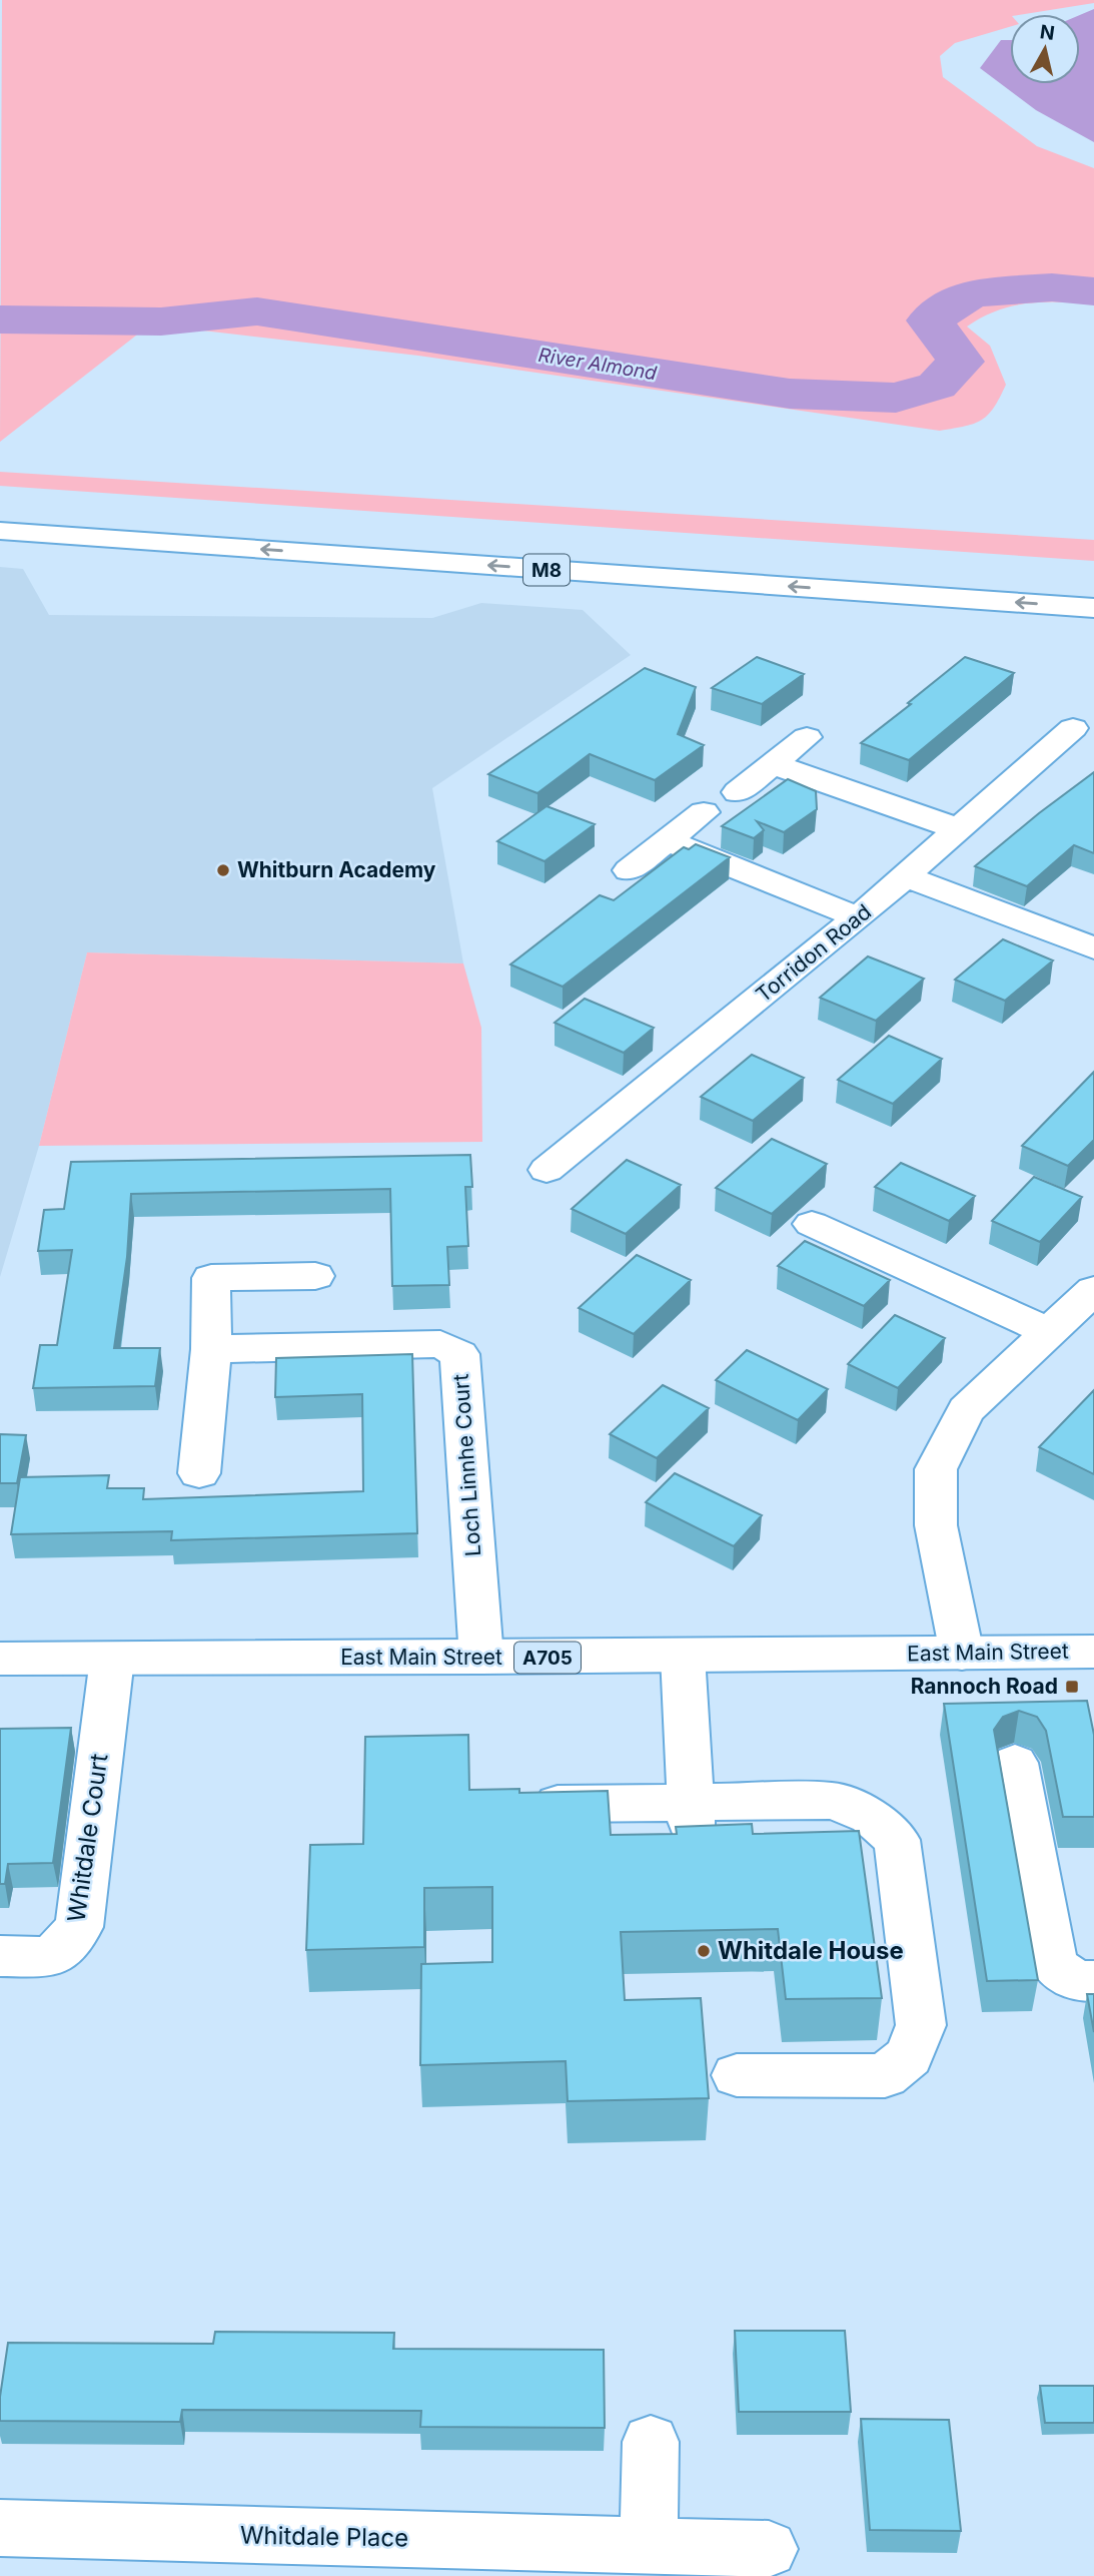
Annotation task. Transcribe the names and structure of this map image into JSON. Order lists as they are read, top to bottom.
{
  "streets": {
    "main road": [
      "M8",
      "Torridon Road",
      "Loch Linnhe Court",
      "East Main Street",
      "A705",
      "Whitdale Court",
      "Whitdale Place"
    ]
  },
  "crossings": [
    ["Loch Linnhe Court", "East Main Street"],
    ["East Main Street", "Whitdale Court"]
  ],
  "water": ["River Almond"],
  "places": {
    "other": ["Whitburn Academy", "Whitdale House"],
    "transit": ["Rannoch Road"]
  },
  "north": "top"
}
